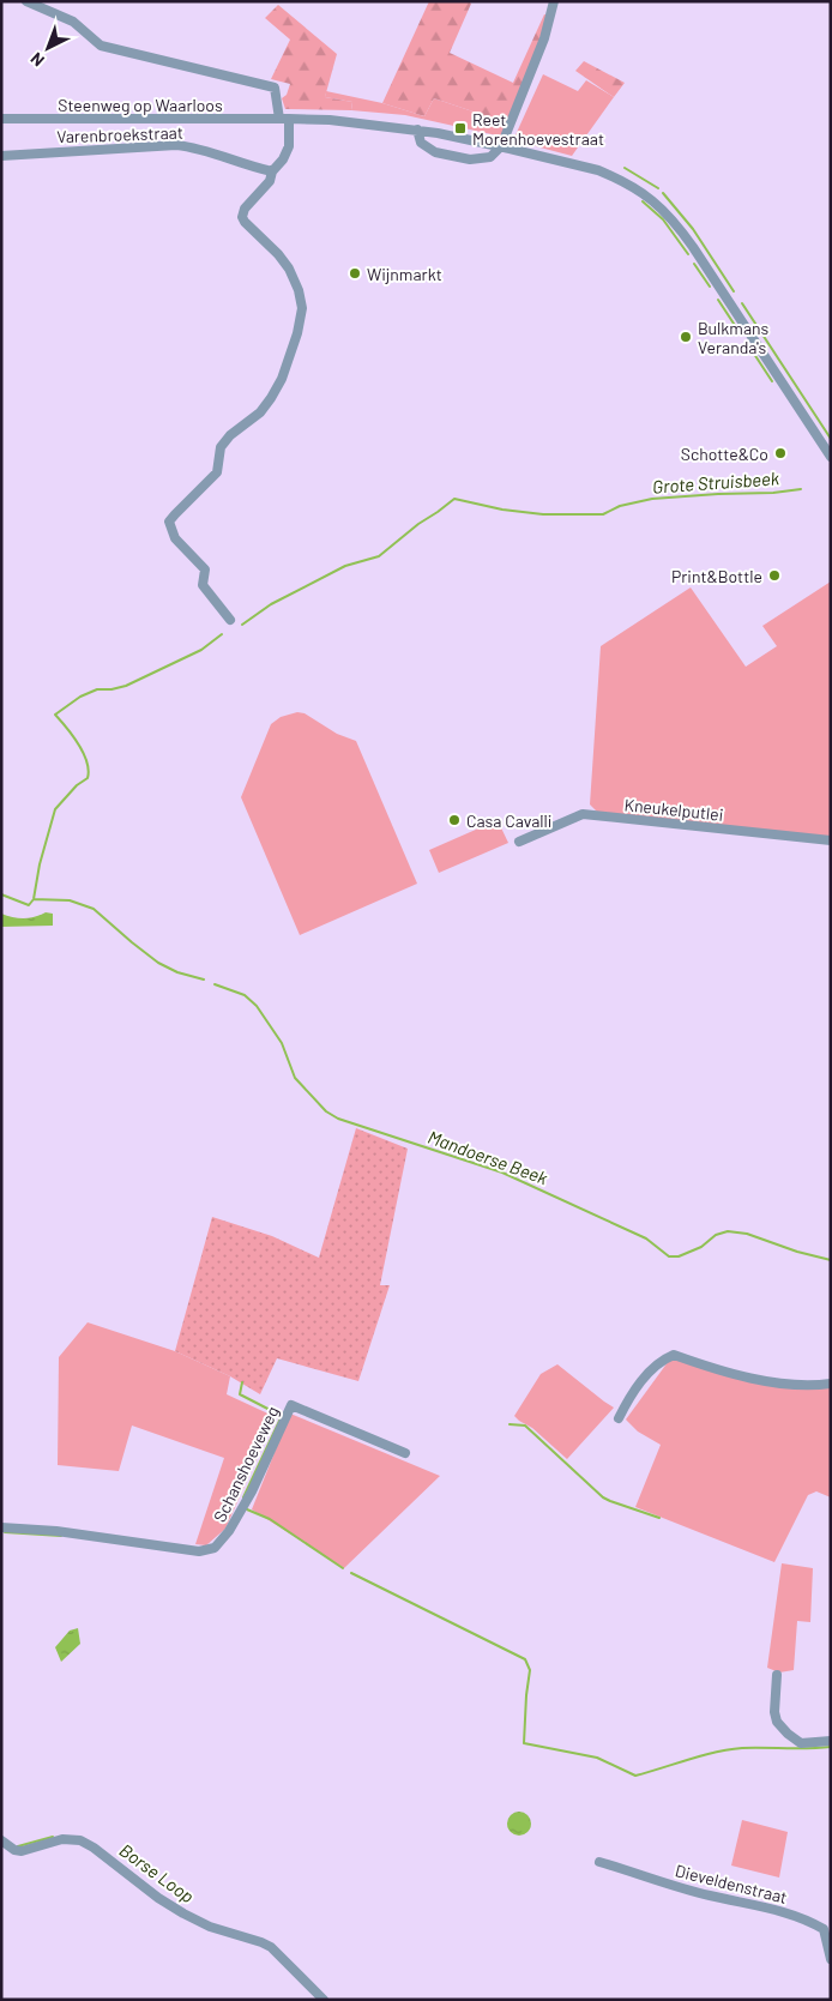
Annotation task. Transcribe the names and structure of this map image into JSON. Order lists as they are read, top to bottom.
{
  "streets": {
    "street": [
      "Steenweg op Waarloos",
      "Varenbroekstraat",
      "Kneukelputlei",
      "Schanshoeveweg",
      "Dieveldenstraat"
    ]
  },
  "water": ["Grote Struisbeek", "Mandoerse Beek", "Borse Loop"],
  "places": {
    "transit": ["Reet Morenhoevestraat"],
    "other": [
      "Wijnmarkt",
      "Bulkmans Veranda's",
      "Schotte&Co",
      "Print&Bottle",
      "Casa Cavalli"
    ]
  },
  "north": "bottom left"
}
